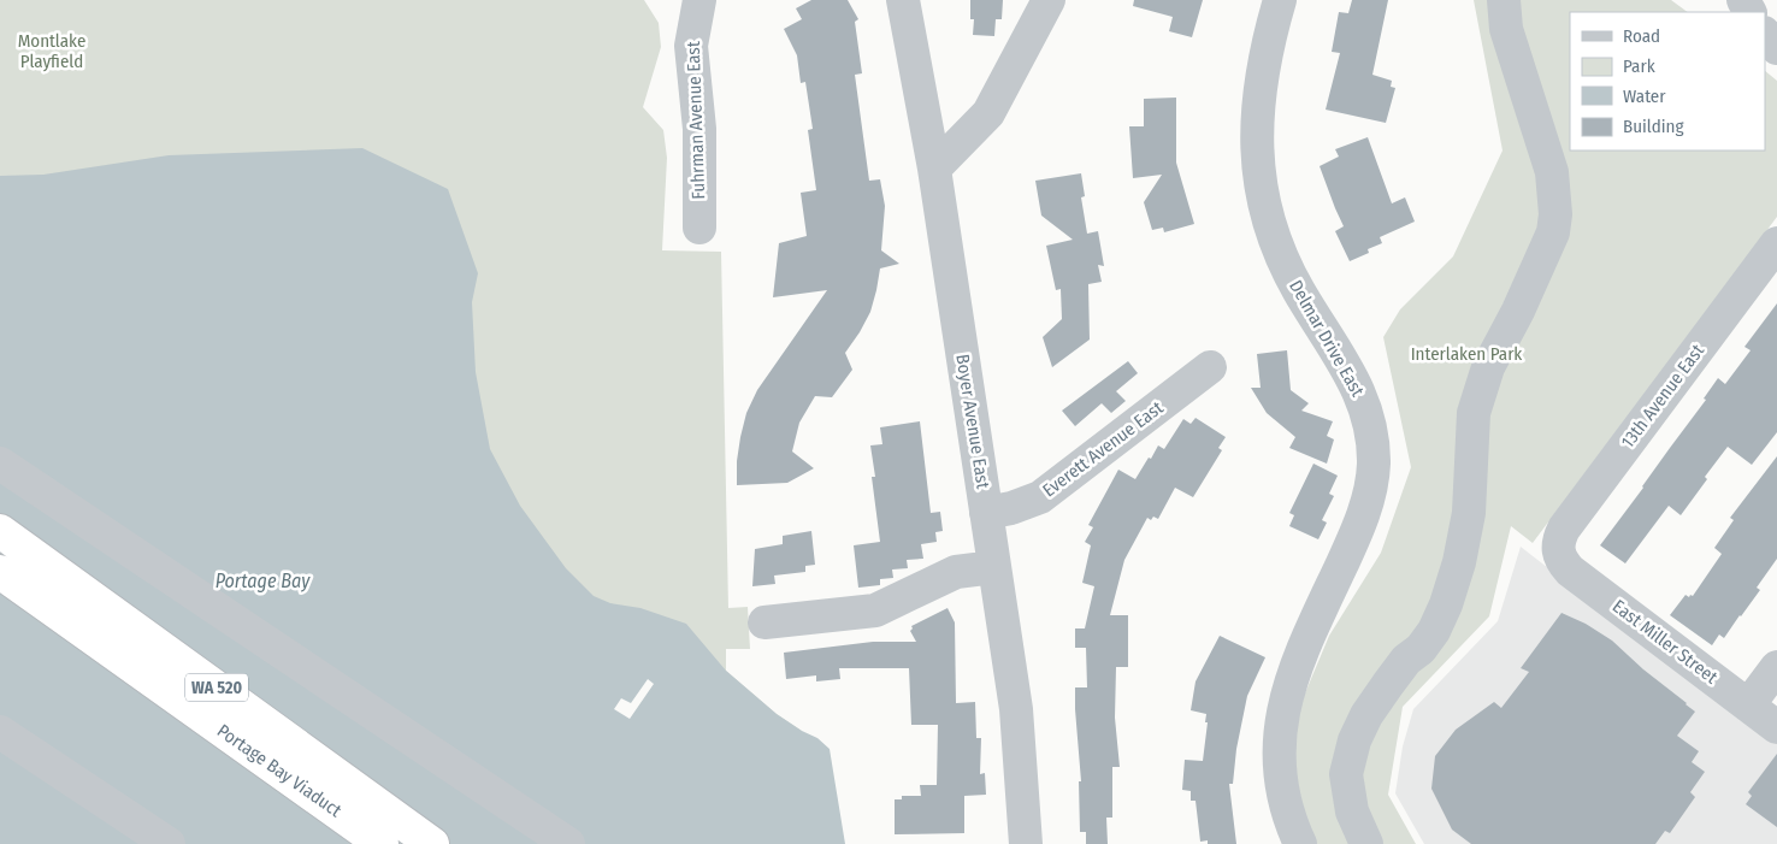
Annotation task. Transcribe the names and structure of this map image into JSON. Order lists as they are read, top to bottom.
{
  "streets": {
    "highway": ["WA 520", "Portage Bay Viaduct"],
    "street": [
      "Fuhrman Avenue East",
      "Delmar Drive East",
      "13th Avenue East",
      "Boyer Avenue East",
      "Everett Avenue East",
      "East Miller Street"
    ]
  },
  "crossings": [
    ["13th Avenue East", "East Miller Street"],
    ["Boyer Avenue East", "Everett Avenue East"]
  ],
  "water": ["Portage Bay"],
  "parks": ["Montlake Playfield", "Interlaken Park"],
  "legend": [
    "Road",
    "Park",
    "Water",
    "Building"
  ]
}
